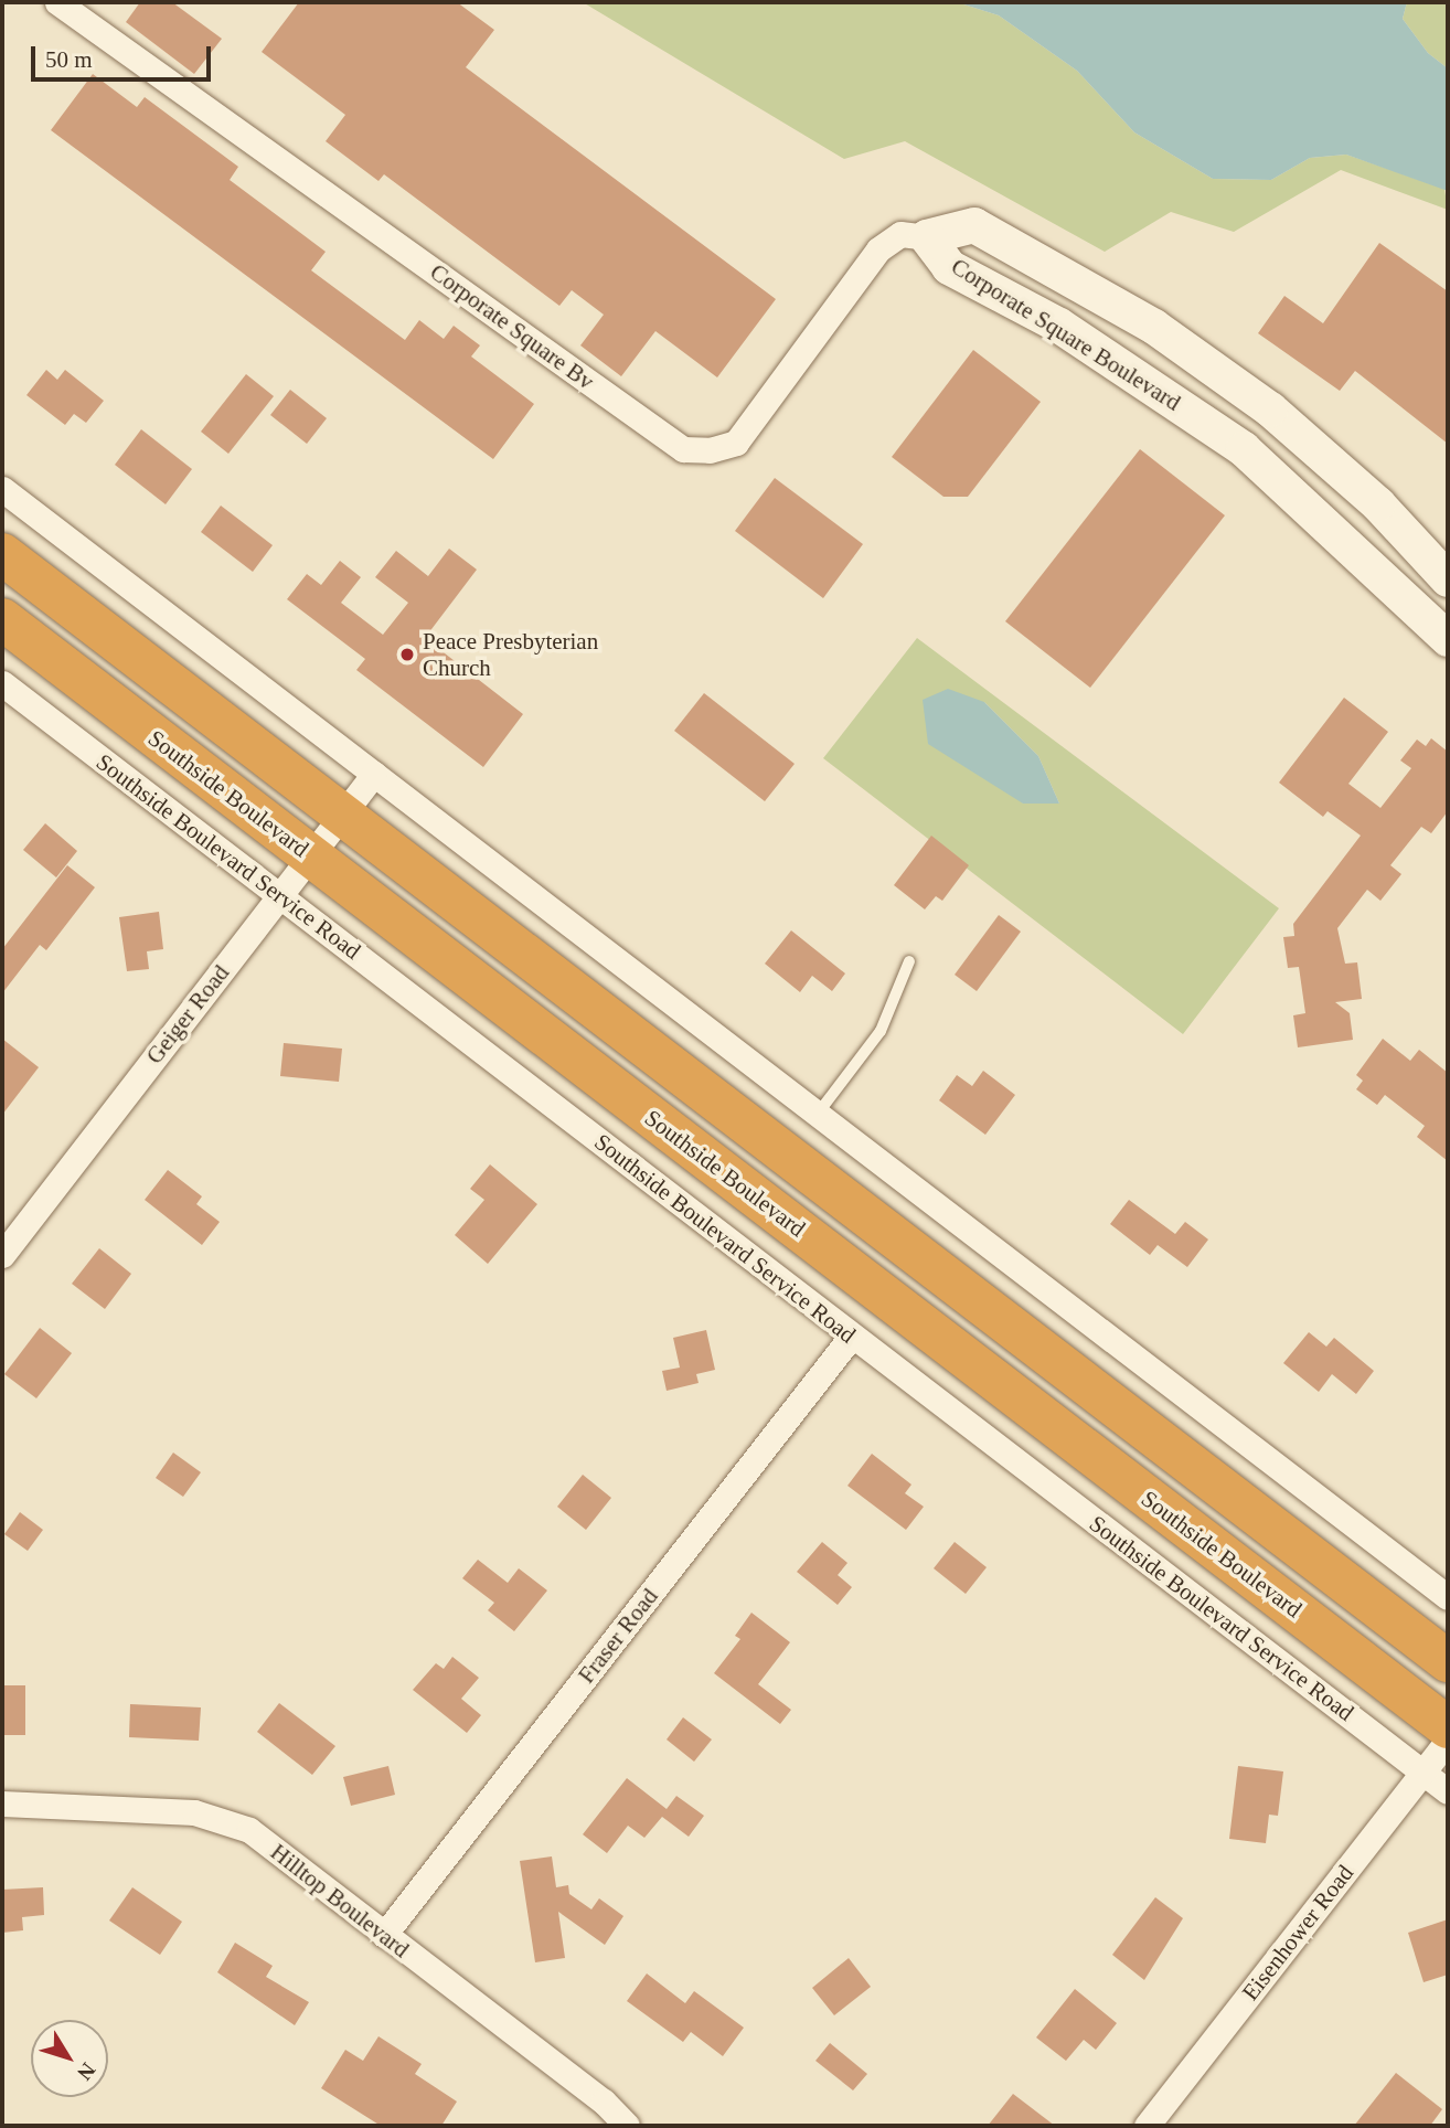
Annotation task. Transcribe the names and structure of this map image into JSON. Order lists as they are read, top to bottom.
{
  "streets": {
    "highway": ["Southside Boulevard"],
    "street": [
      "Corporate Square Bv",
      "Corporate Square Boulevard",
      "Southside Boulevard Service Road",
      "Geiger Road",
      "Fraser Road",
      "Hilltop Boulevard",
      "Eisenhower Road"
    ]
  },
  "crossings": [
    ["Corporate Square Bv", "Corporate Square Boulevard"],
    ["Southside Boulevard", "Geiger Road"],
    ["Southside Boulevard Service Road", "Geiger Road"],
    ["Southside Boulevard Service Road", "Fraser Road"],
    ["Southside Boulevard Service Road", "Eisenhower Road"],
    ["Fraser Road", "Hilltop Boulevard"]
  ],
  "places": ["Peace Presbyterian Church"],
  "scale_bar": "50 m",
  "north": "bottom right"
}
